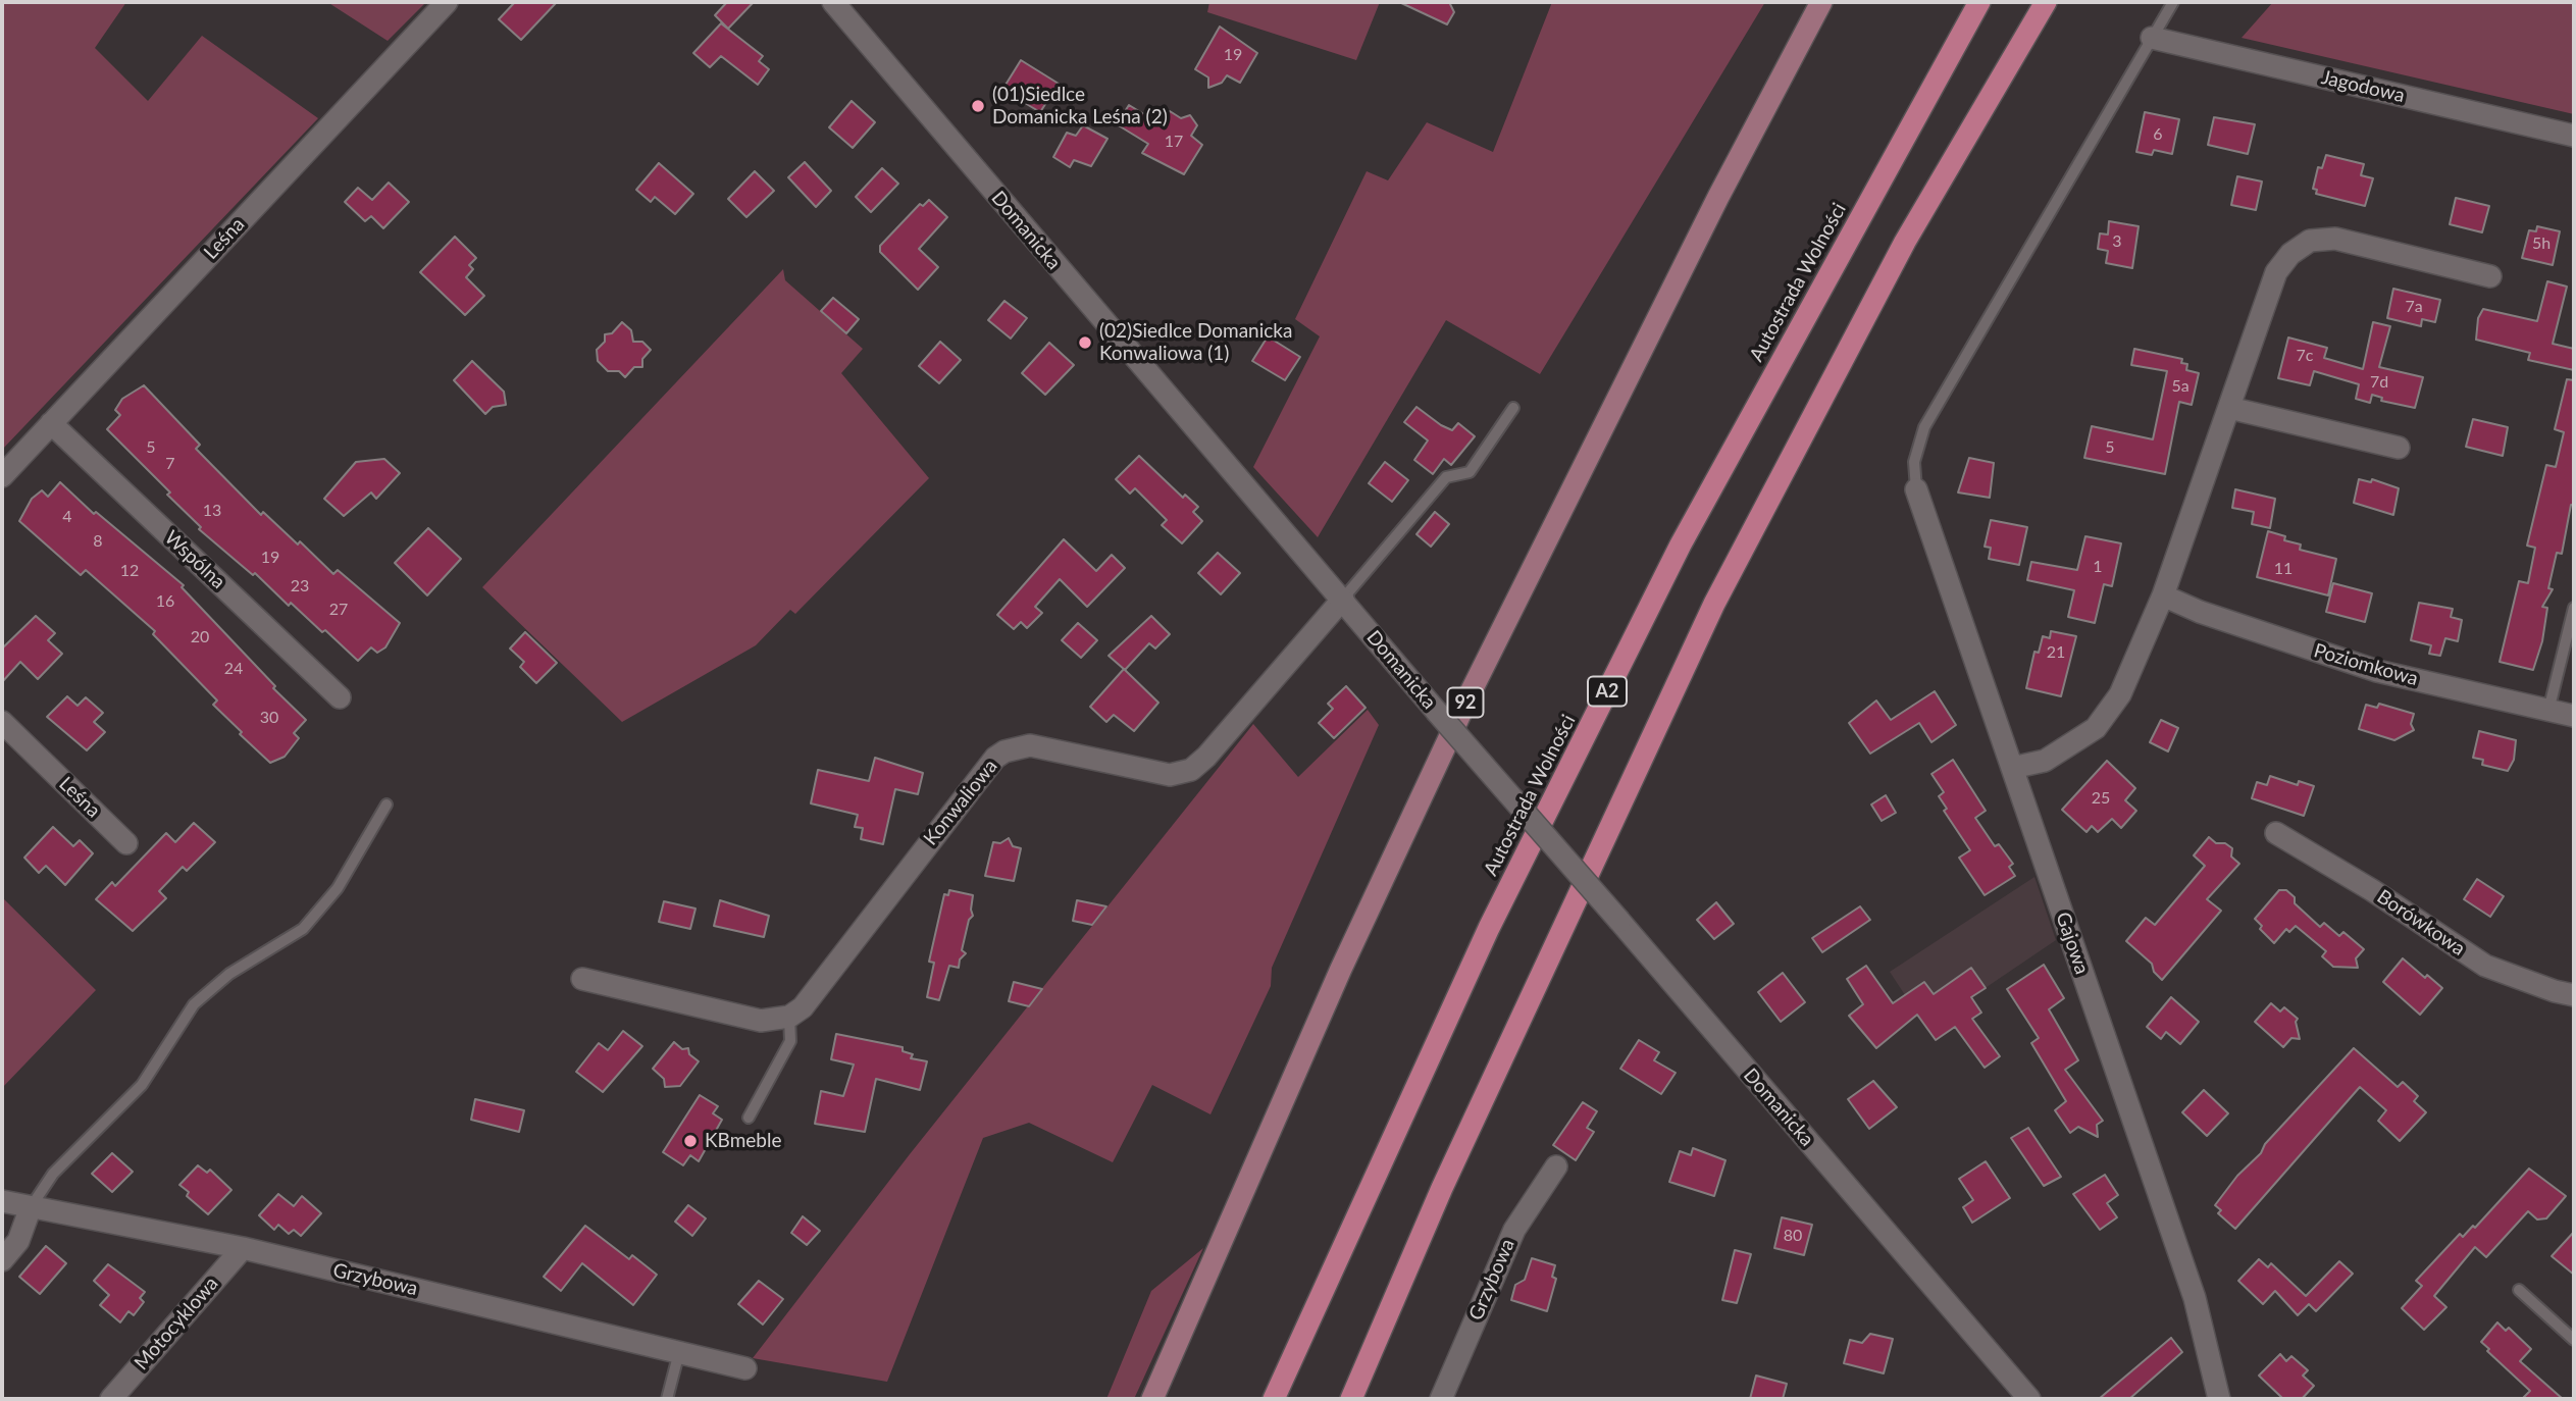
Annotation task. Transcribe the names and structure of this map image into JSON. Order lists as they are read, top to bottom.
{
  "streets": {
    "highway": ["Autostrada Wolności", "A2"],
    "main road": ["92"],
    "street": [
      "Jagodowa",
      "Domanicka",
      "Leśna",
      "Wspólna",
      "Poziomkowa",
      "Konwaliowa",
      "Borówkowa",
      "Gajowa",
      "Grzybowa",
      "Motocyklowa"
    ]
  },
  "crossings": [
    ["Domanicka", "Konwaliowa"],
    ["Leśna", "Wspólna"],
    ["Grzybowa", "Motocyklowa"]
  ],
  "places": ["(01)Siedlce Domanicka Leśna (2)", "(02)Siedlce Domanicka Konwaliowa (1)", "KBmeble"],
  "house_numbers": [
    "19",
    "6",
    "17",
    "3",
    "5h",
    "7a",
    "7c",
    "7d",
    "5a",
    "5",
    "5",
    "7",
    "13",
    "4",
    "8",
    "19",
    "1",
    "11",
    "12",
    "23",
    "16",
    "27",
    "20",
    "21",
    "24",
    "30",
    "25",
    "80"
  ]
}
